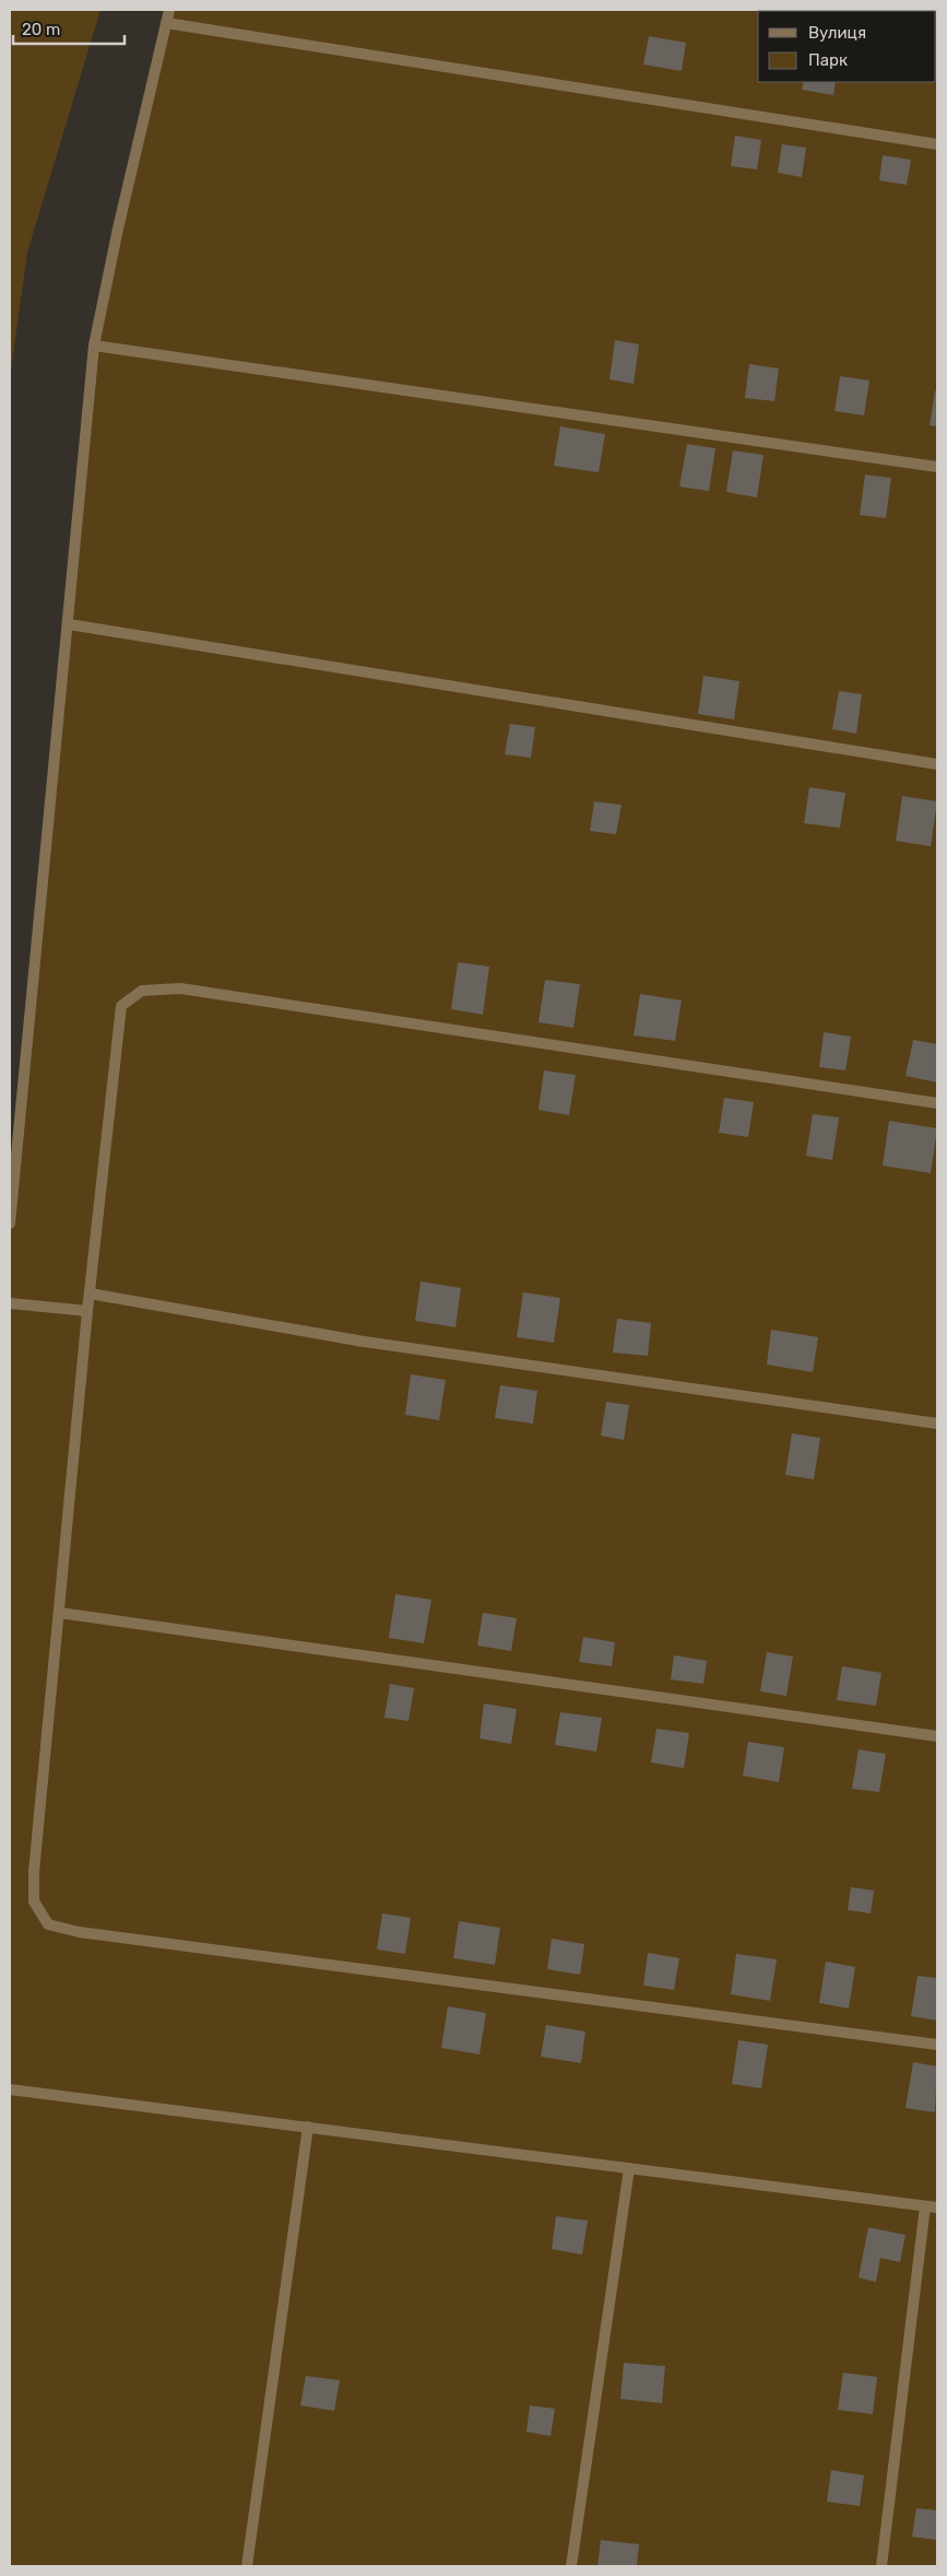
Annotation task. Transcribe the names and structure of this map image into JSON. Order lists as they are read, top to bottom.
{
  "legend": ["Вулиця", "Парк"],
  "scale_bar": "20 m"
}
